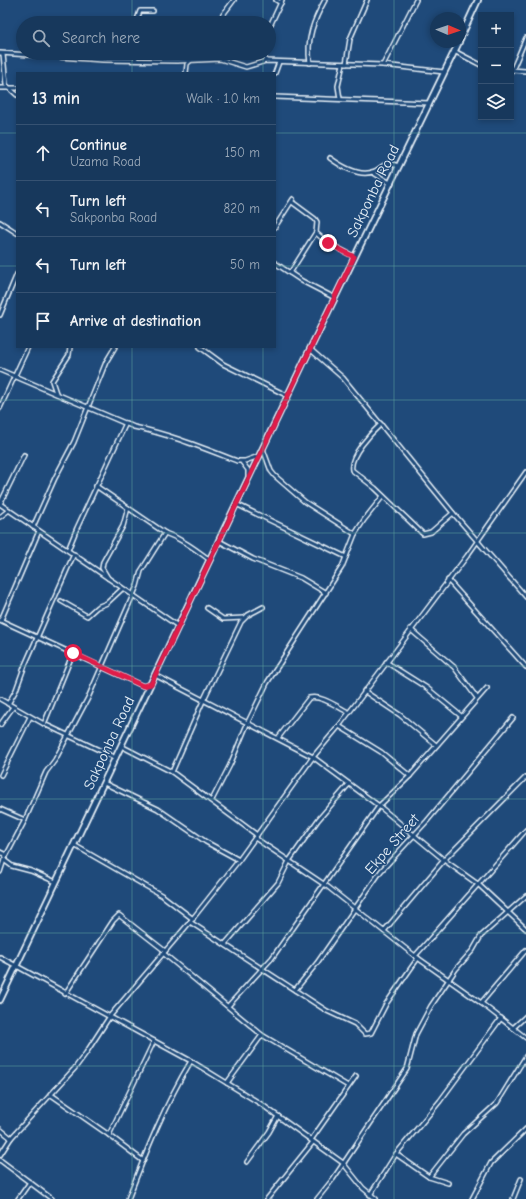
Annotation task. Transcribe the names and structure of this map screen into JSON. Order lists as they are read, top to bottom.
{
  "streets": {
    "main road": ["Sakponba Road"],
    "street": ["Ekpe Street"]
  },
  "north": "right",
  "page": {
    "map_buttons": ["+", "−"],
    "search": "Search here",
    "heading": ["13 min", "Walk · 1.0 km"],
    "list": [
      ["Continue", "Uzama Road", "150 m"],
      ["Turn left", "Sakponba Road", "820 m"],
      ["Turn left", "50 m"],
      "Arrive at destination"
    ]
  }
}
